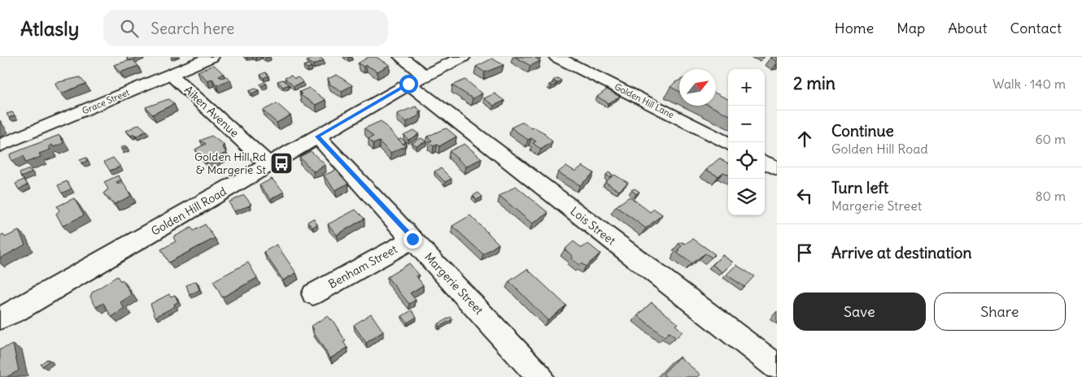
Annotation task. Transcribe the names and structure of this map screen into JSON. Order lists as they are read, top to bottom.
{
  "streets": {
    "street": [
      "Golden Hill Lane",
      "Grace Street",
      "Aiken Avenue",
      "Golden Hill Road",
      "Lois Street",
      "Benham Street",
      "Margerie Street"
    ]
  },
  "crossings": [
    ["Grace Street", "Aiken Avenue"],
    ["Aiken Avenue", "Golden Hill Road"],
    ["Golden Hill Road", "Lois Street"],
    ["Golden Hill Road", "Margerie Street"],
    ["Benham Street", "Margerie Street"]
  ],
  "places": {
    "bus stop": ["Golden Hill Rd & Margerie St"]
  },
  "north": "top right",
  "page": {
    "header": "Atlasly",
    "search": "Search here",
    "nav": [
      "Home",
      "Map",
      "About",
      "Contact"
    ],
    "heading": ["2 min", "Walk · 140 m"],
    "map_buttons": ["+", "−"],
    "list": [
      ["Continue", "Golden Hill Road", "60 m"],
      ["Turn left", "Margerie Street", "80 m"],
      "Arrive at destination"
    ],
    "buttons": ["Save", "Share"]
  }
}
